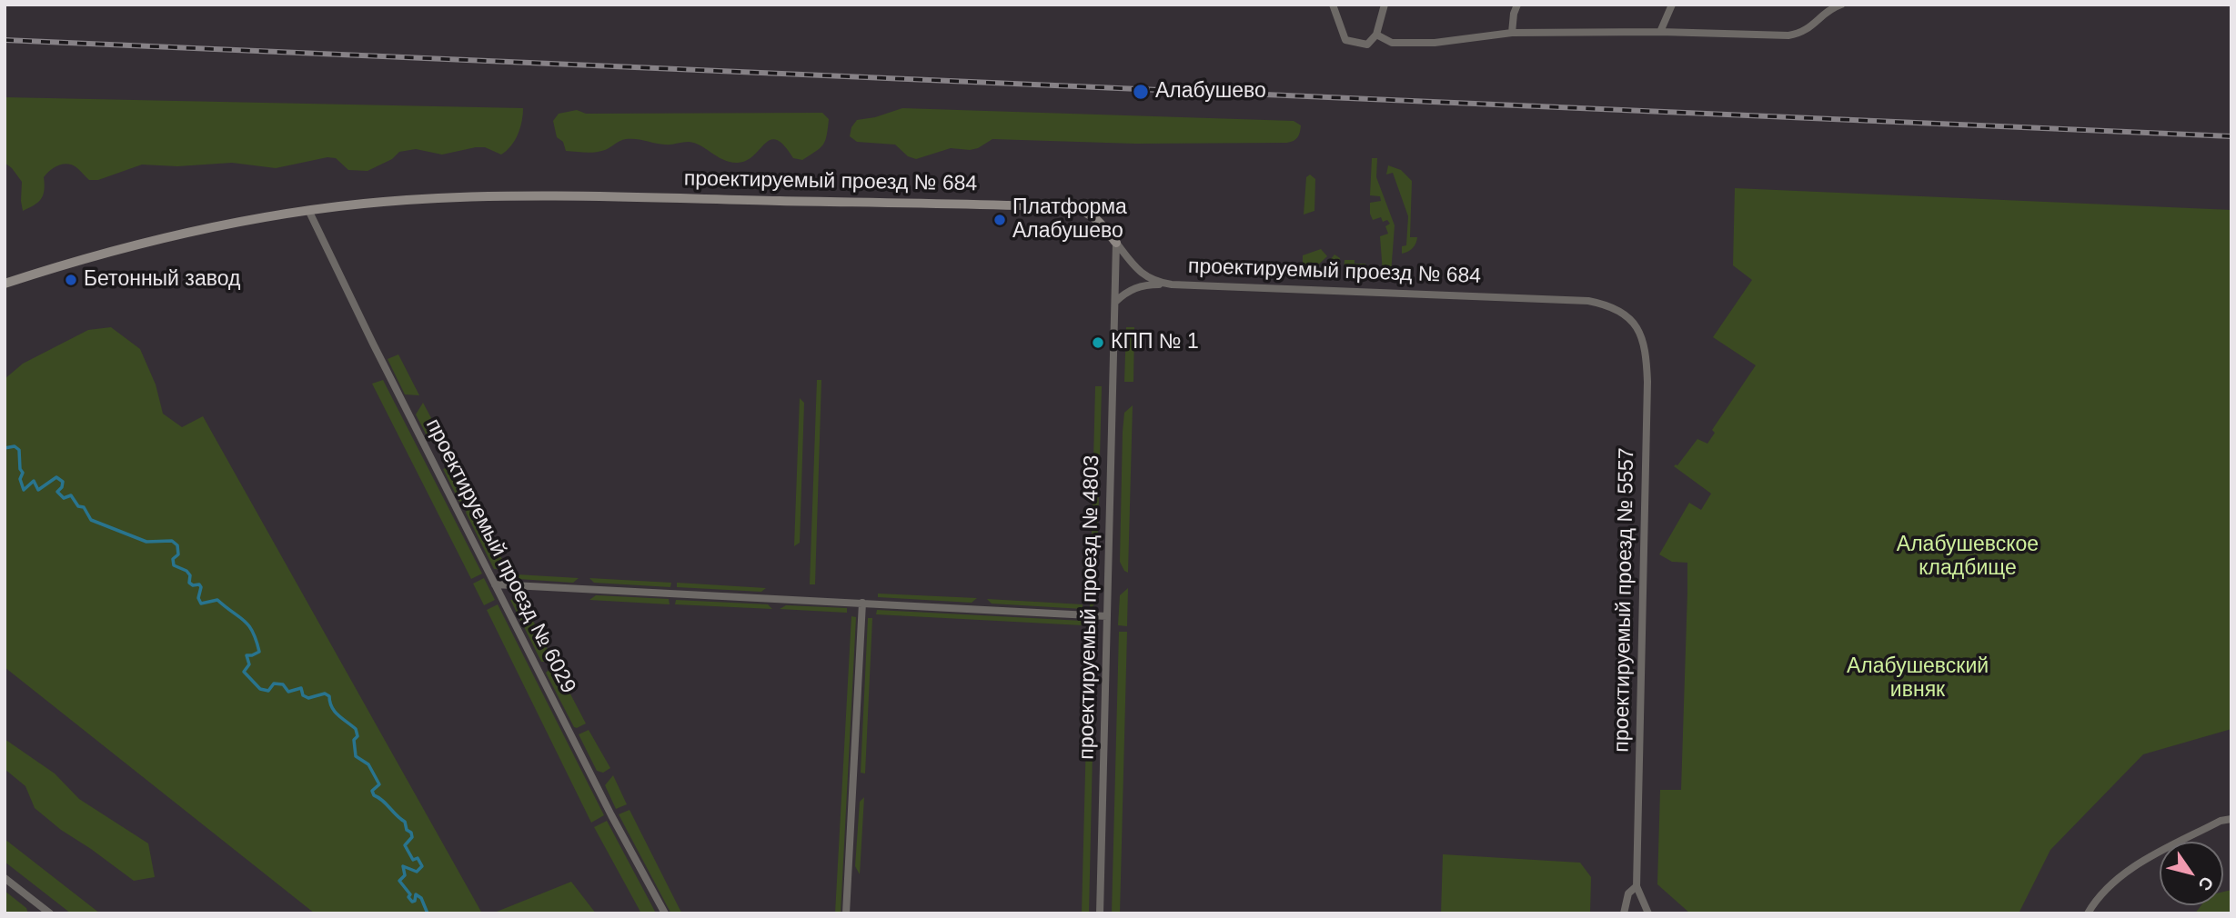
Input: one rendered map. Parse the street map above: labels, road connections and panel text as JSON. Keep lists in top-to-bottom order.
{
  "streets": {
    "street": [
      "проектируемый проезд № 684",
      "проектируемый проезд № 6029",
      "проектируемый проезд № 5557",
      "проектируемый проезд № 4803"
    ]
  },
  "crossings": [
    ["проектируемый проезд № 684", "проектируемый проезд № 6029"],
    ["проектируемый проезд № 684", "проектируемый проезд № 5557"],
    ["проектируемый проезд № 684", "проектируемый проезд № 4803"]
  ],
  "parks": ["Алабушевское кладбище", "Алабушевский ивняк"],
  "places": [
    "Алабушево",
    "Платформа Алабушево",
    "Бетонный завод",
    "КПП № 1"
  ],
  "north": "bottom right"
}
